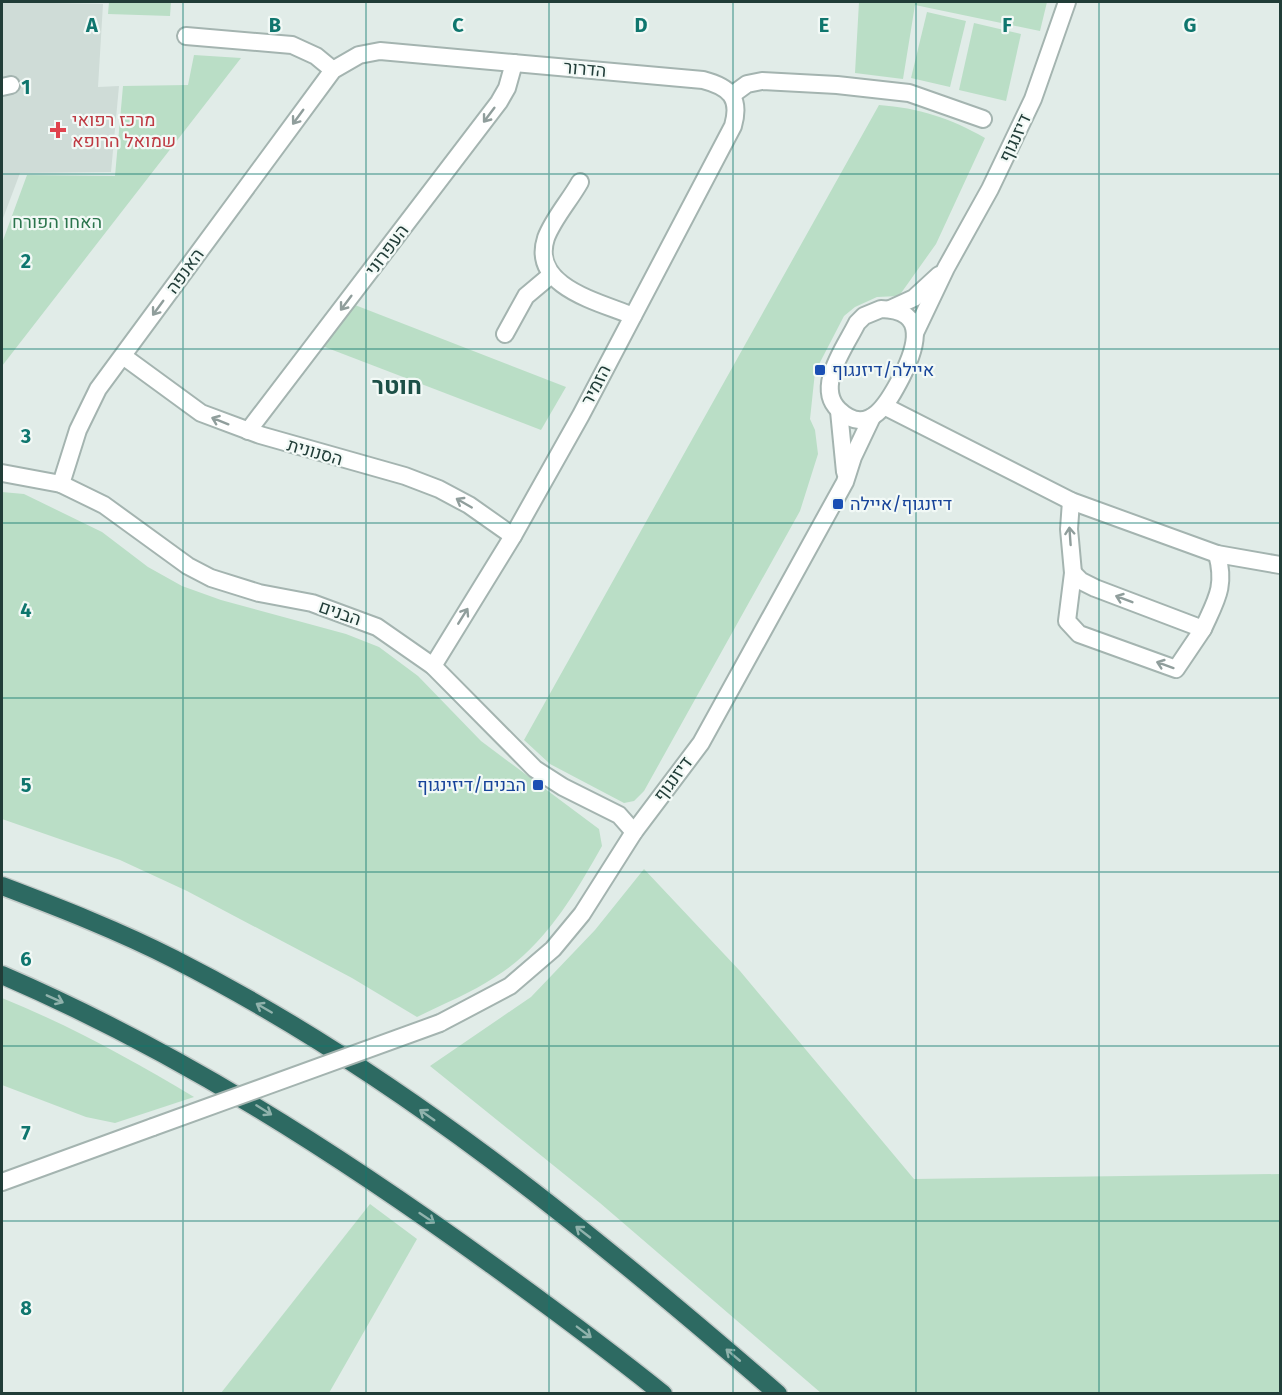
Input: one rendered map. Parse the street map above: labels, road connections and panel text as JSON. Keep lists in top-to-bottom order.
{
  "streets": {
    "street": [
      "הדרור",
      "דיזנגוף",
      "העפרוני",
      "האנפה",
      "הזמיר",
      "הסנונית",
      "הבנים"
    ]
  },
  "crossings": [
    ["הדרור", "העפרוני"],
    ["הדרור", "האנפה"],
    ["הדרור", "הזמיר"],
    ["דיזנגוף", "הבנים"],
    ["העפרוני", "הסנונית"],
    ["האנפה", "הסנונית"],
    ["האנפה", "הבנים"],
    ["הזמיר", "הסנונית"],
    ["הזמיר", "הבנים"]
  ],
  "one_way": ["העפרוני", "האנפה", "הסנונית"],
  "districts": ["חוטר"],
  "parks": ["האחו הפורח"],
  "places": {
    "health": ["מרכז רפואי שמואל הרופא"],
    "transit": ["איילה/דיזנגוף", "דיזנגוף/איילה", "הבנים/דיזינגוף"]
  },
  "grid": {
    "columns": [
      "A",
      "B",
      "C",
      "D",
      "E",
      "F",
      "G"
    ],
    "rows": [
      "1",
      "2",
      "3",
      "4",
      "5",
      "6",
      "7",
      "8"
    ]
  }
}
